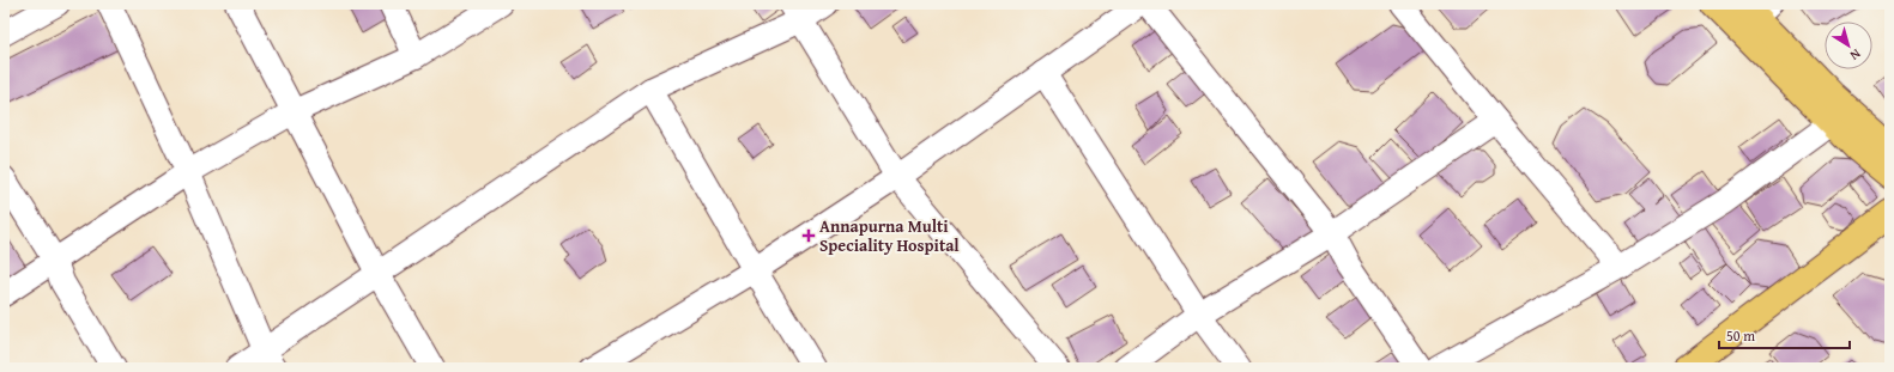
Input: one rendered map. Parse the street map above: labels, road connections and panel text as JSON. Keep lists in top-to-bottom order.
{
  "places": {
    "health": ["Annapurna Multi Speciality Hospital"]
  },
  "scale_bar": "50 m",
  "north": "bottom right"
}
